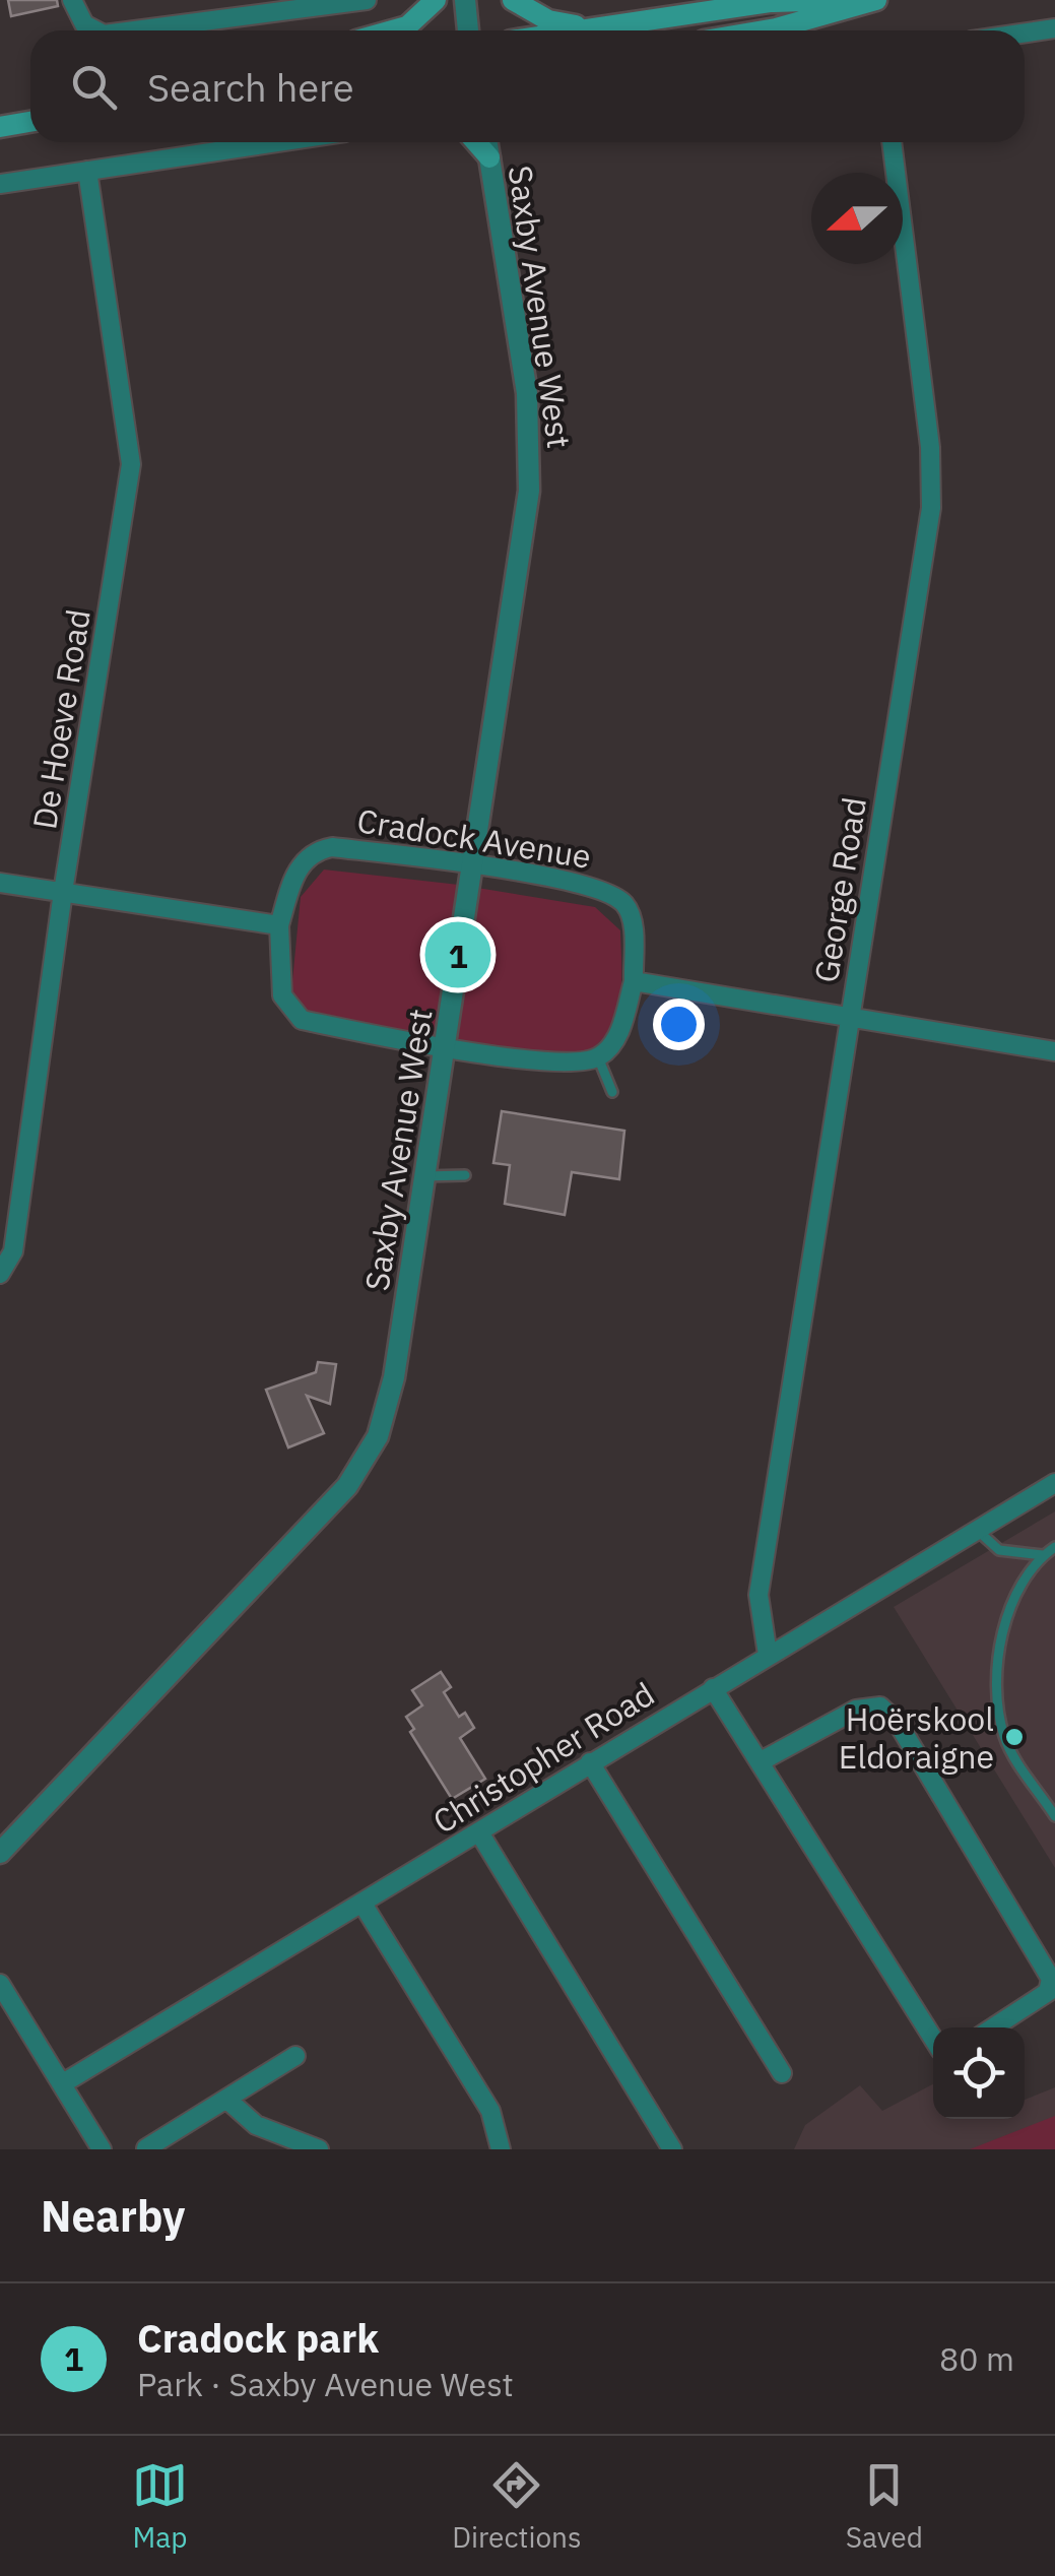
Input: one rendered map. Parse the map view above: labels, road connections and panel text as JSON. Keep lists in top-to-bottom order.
{
  "streets": {
    "street": [
      "Saxby Avenue West",
      "De Hoeve Road",
      "Cradock Avenue",
      "George Road",
      "Christopher Road"
    ]
  },
  "crossings": [
    ["Saxby Avenue West", "Cradock Avenue"],
    ["George Road", "Christopher Road"]
  ],
  "places": ["Hoërskool Eldoraigne"],
  "north": "left",
  "page": {
    "search": "Search here",
    "pins": "1",
    "heading": "Nearby",
    "list": [
      {
        "mark": "1",
        "name": "Cradock park",
        "note": "Park · Saxby Avenue West",
        "value": "80 m"
      }
    ],
    "nav": ["Map", "Directions", "Saved"]
  }
}
